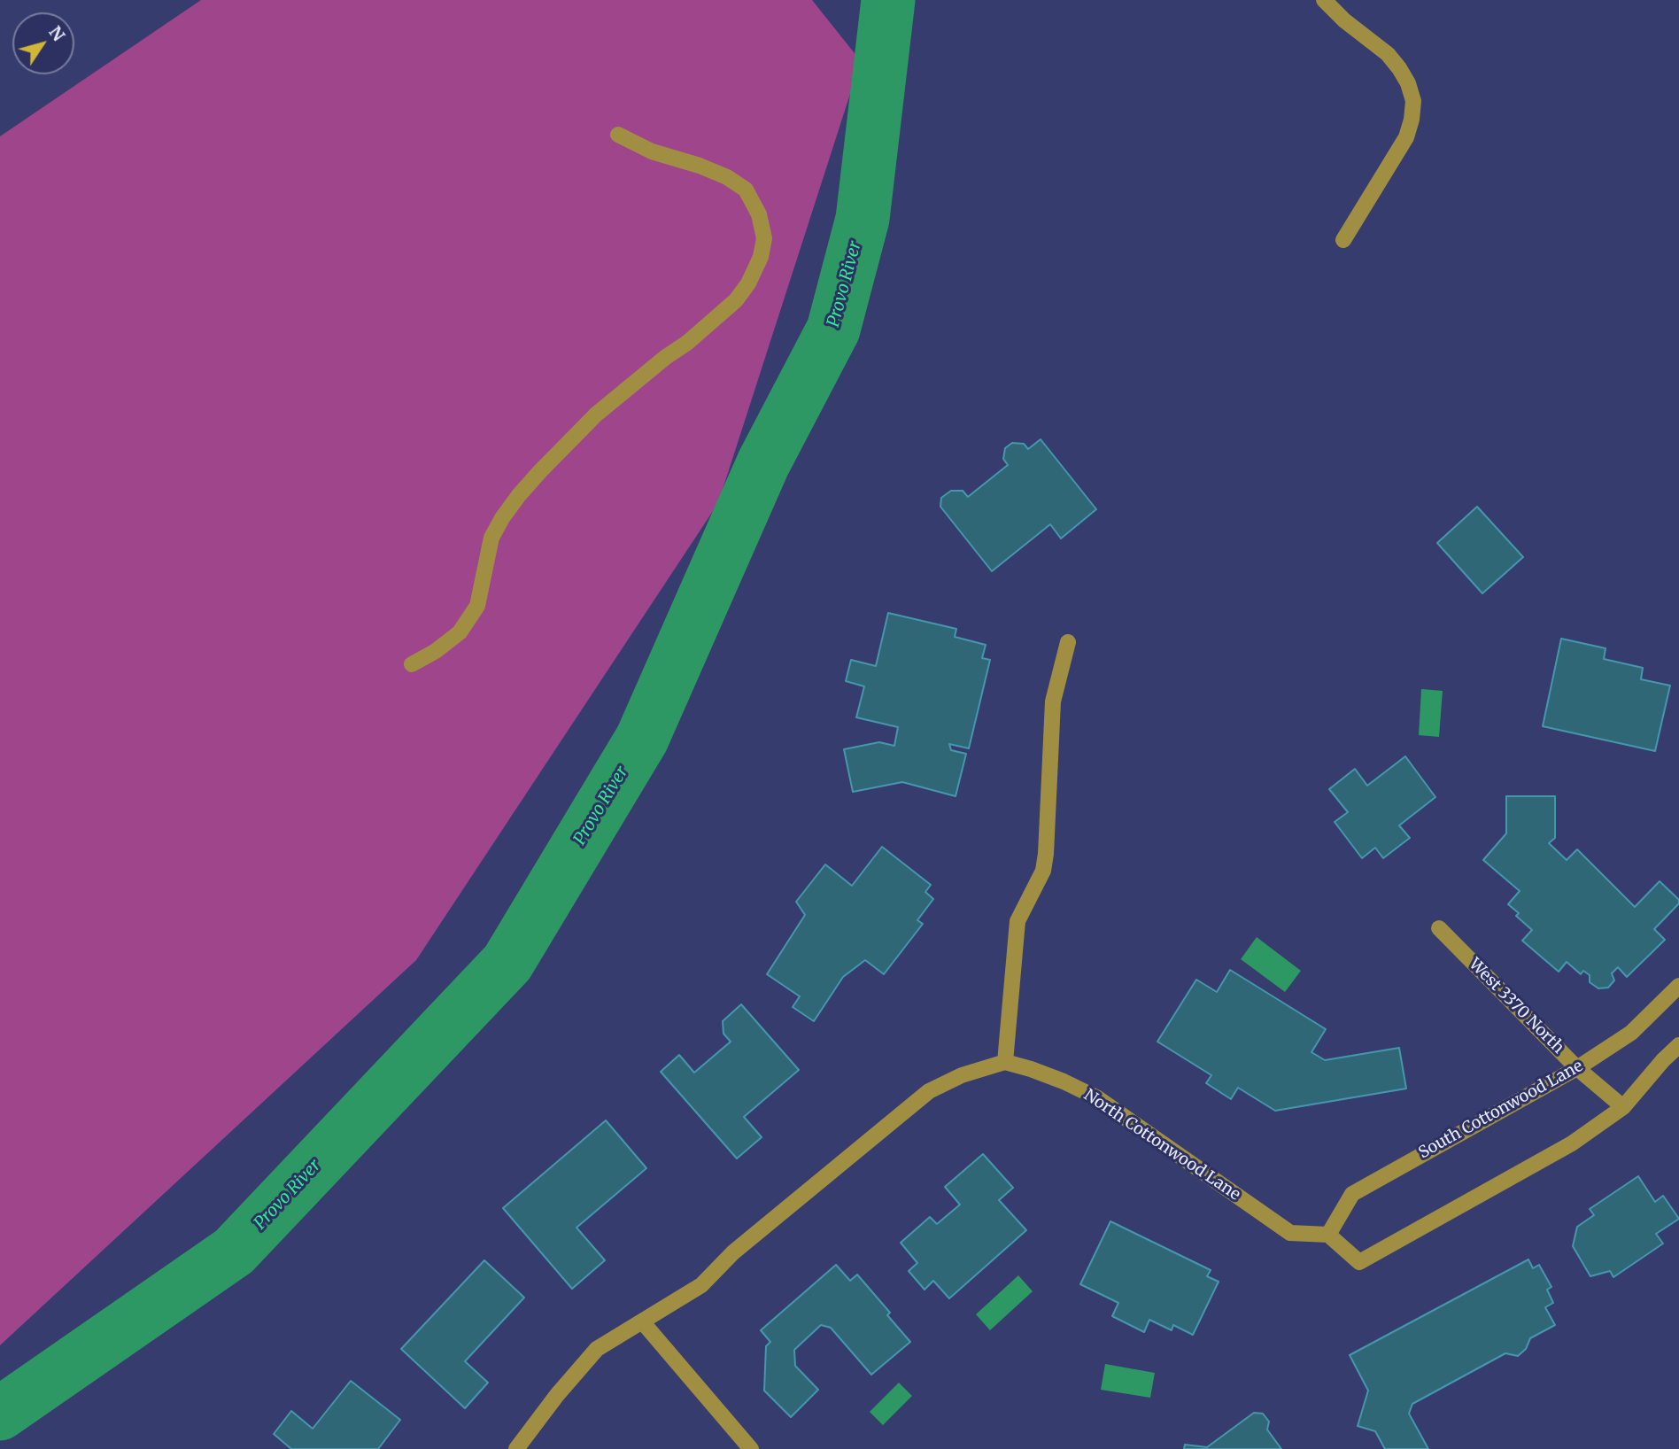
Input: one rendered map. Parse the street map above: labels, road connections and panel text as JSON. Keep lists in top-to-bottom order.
{
  "streets": {
    "street": ["West 3370 North", "South Cottonwood Lane", "North Cottonwood Lane"]
  },
  "crossings": [
    ["West 3370 North", "South Cottonwood Lane"],
    ["South Cottonwood Lane", "North Cottonwood Lane"]
  ],
  "water": ["Provo River"],
  "north": "top right"
}
